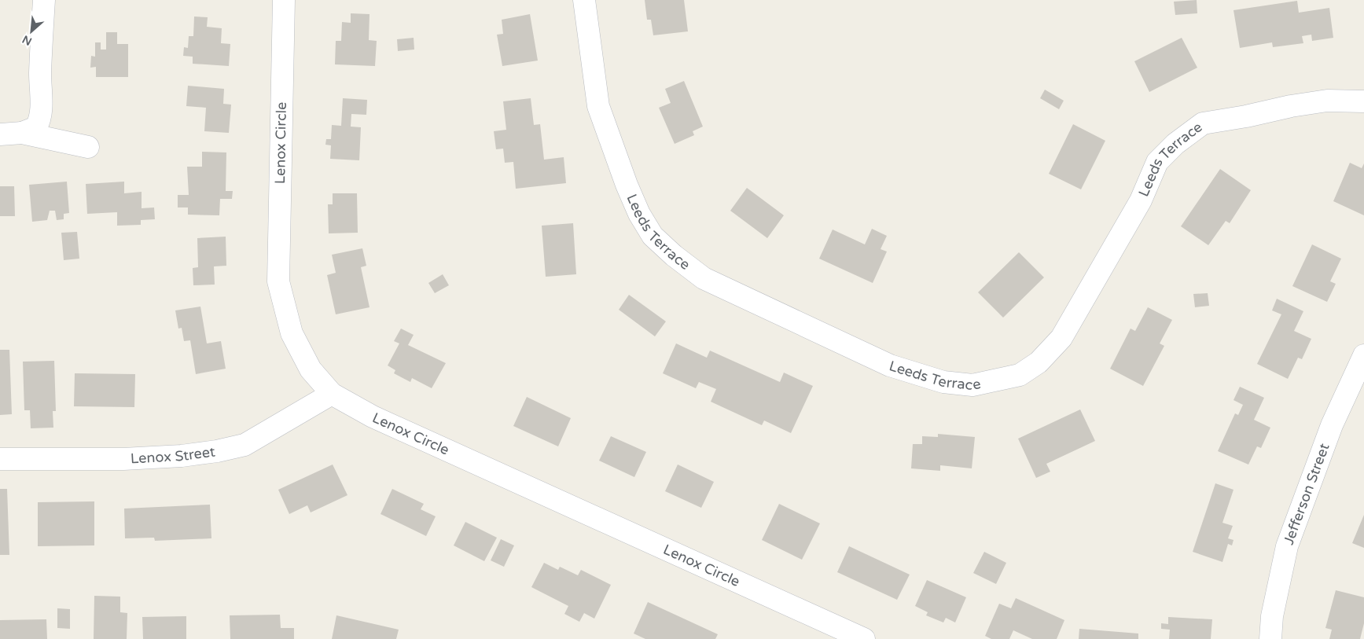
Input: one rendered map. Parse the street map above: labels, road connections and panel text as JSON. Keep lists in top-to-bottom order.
{
  "streets": {
    "street": [
      "Lenox Circle",
      "Leeds Terrace",
      "Lenox Street",
      "Jefferson Street"
    ]
  },
  "crossings": [
    ["Lenox Circle", "Lenox Street"]
  ],
  "north": "bottom left"
}
